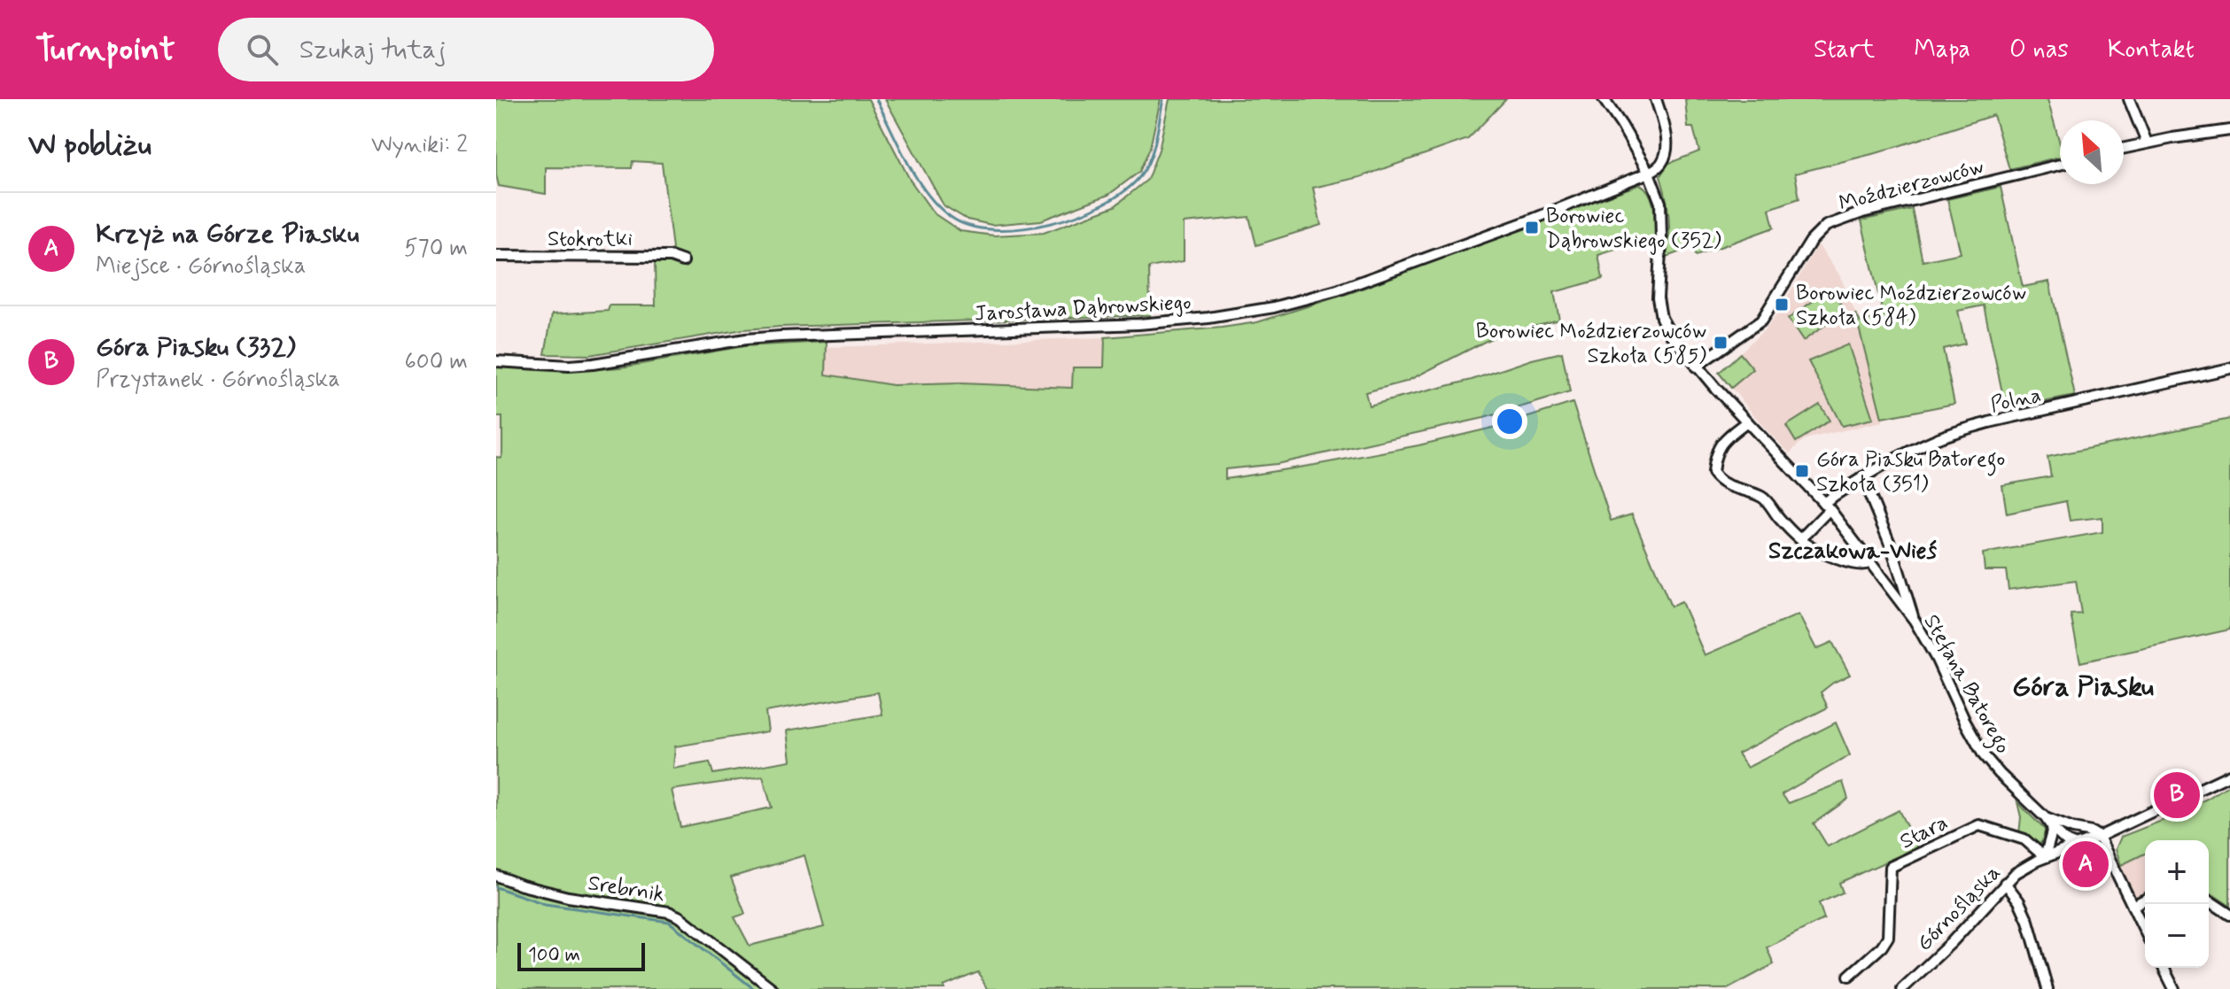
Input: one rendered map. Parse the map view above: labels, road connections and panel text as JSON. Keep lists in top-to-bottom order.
{
  "streets": {
    "street": [
      "Moździerzowców",
      "Stokrotki",
      "Jarosława Dąbrowskiego",
      "Polna",
      "Stefana Batorego",
      "Stara",
      "Srebrnik",
      "Górnośląska"
    ]
  },
  "crossings": [
    ["Moździerzowców", "Stefana Batorego"],
    ["Jarosława Dąbrowskiego", "Stefana Batorego"],
    ["Polna", "Stefana Batorego"],
    ["Stefana Batorego", "Górnośląska"],
    ["Stara", "Górnośląska"]
  ],
  "districts": ["Szczakowa-Wieś", "Góra Piasku"],
  "places": {
    "transit": [
      "Borowiec Dąbrowskiego (352)",
      "Borowiec Moździerzowców Szkoła (584)",
      "Borowiec Moździerzowców Szkoła (585)",
      "Góra Piasku Batorego Szkoła (351)"
    ]
  },
  "scale_bar": "100 m",
  "north": "top left",
  "page": {
    "header": "Turnpoint",
    "search": "Szukaj tutaj",
    "nav": [
      "Start",
      "Mapa",
      "O nas",
      "Kontakt"
    ],
    "heading": ["W pobliżu", "Wyniki: 2"],
    "list": [
      {
        "mark": "A",
        "name": "Krzyż na Górze Piasku",
        "note": "Miejsce · Górnośląska",
        "value": "570 m"
      },
      {
        "mark": "B",
        "name": "Góra Piasku (332)",
        "note": "Przystanek · Górnośląska",
        "value": "600 m"
      }
    ],
    "pins": ["B", "A"],
    "map_buttons": ["+", "−"],
    "scale": "100 m"
  }
}
